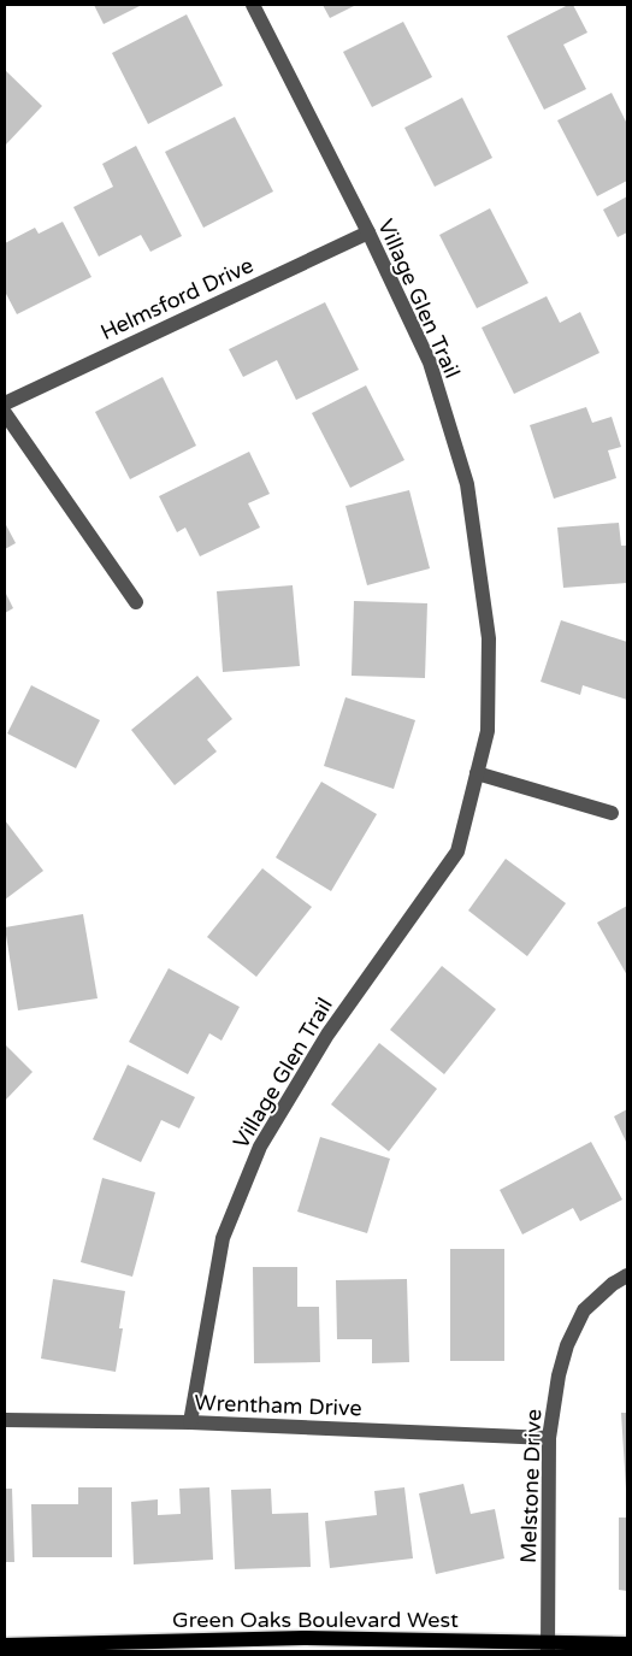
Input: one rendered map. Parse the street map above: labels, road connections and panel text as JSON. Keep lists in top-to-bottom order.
{
  "streets": {
    "main road": ["Green Oaks Boulevard West"],
    "street": [
      "Helmsford Drive",
      "Village Glen Trail",
      "Wrentham Drive",
      "Melstone Drive"
    ]
  },
  "crossings": [
    ["Helmsford Drive", "Village Glen Trail"],
    ["Village Glen Trail", "Wrentham Drive"],
    ["Wrentham Drive", "Melstone Drive"],
    ["Melstone Drive", "Green Oaks Boulevard West"]
  ]
}
